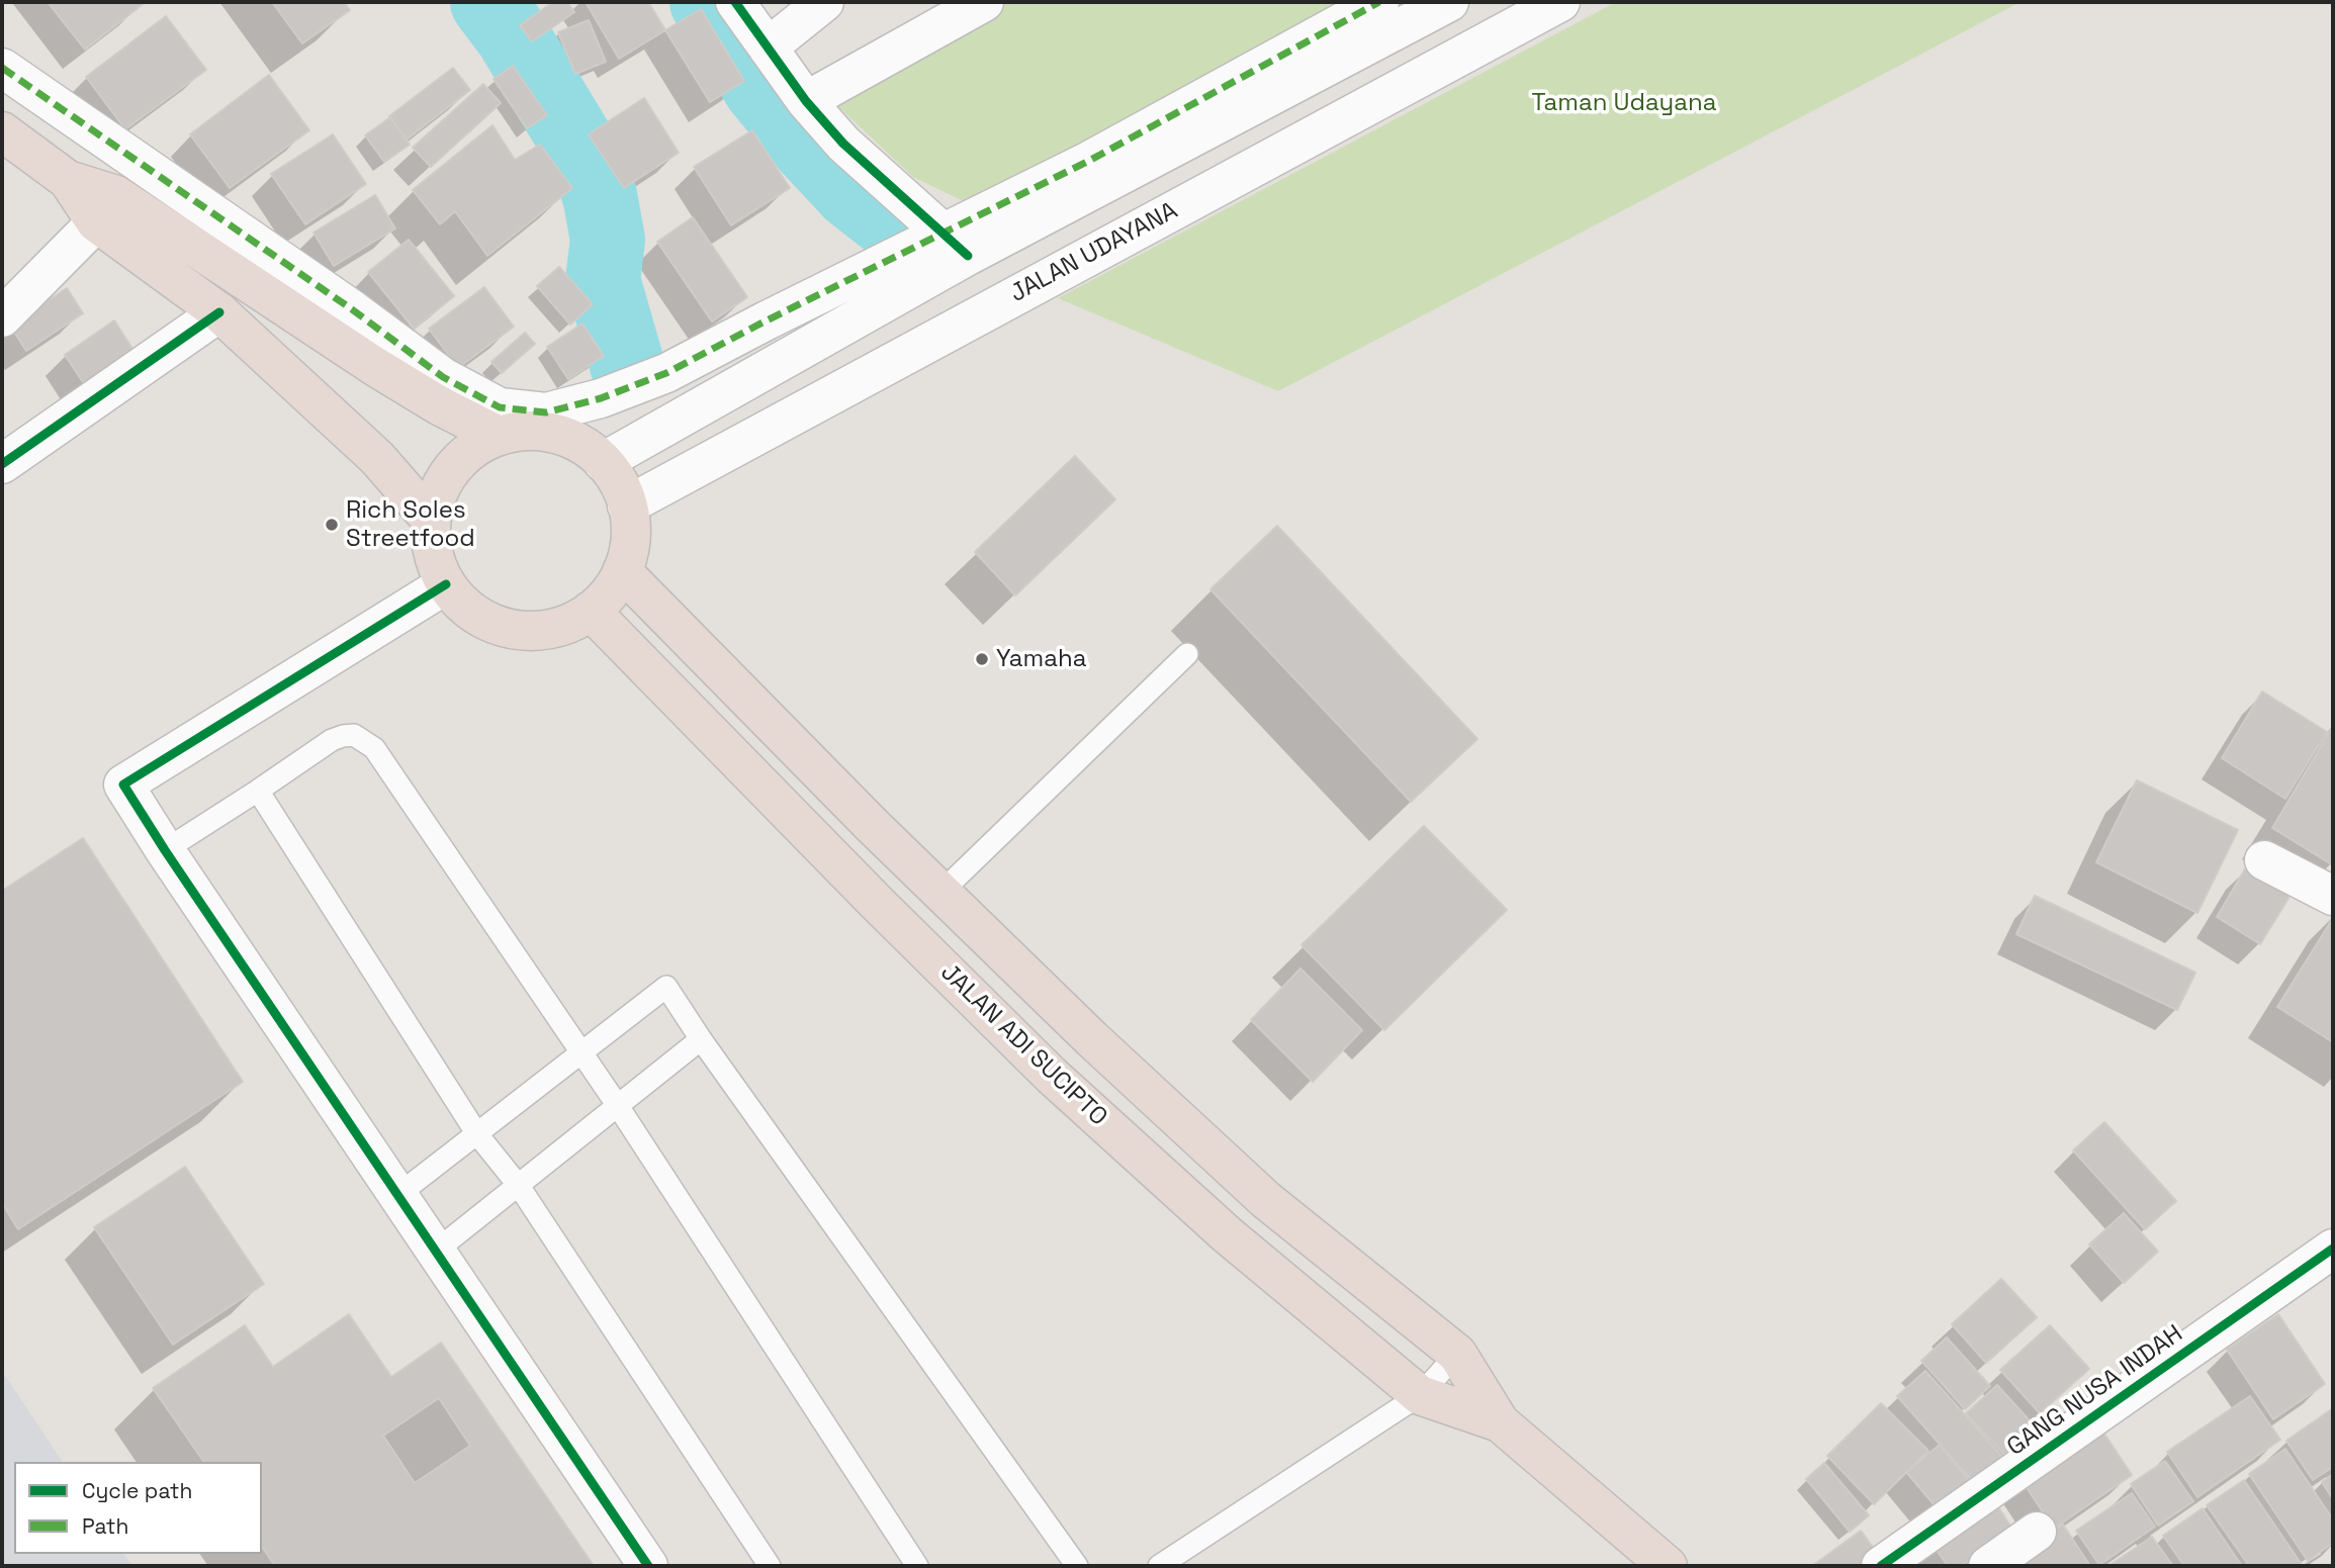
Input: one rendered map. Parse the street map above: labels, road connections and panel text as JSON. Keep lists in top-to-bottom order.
{
  "streets": {
    "highway": ["JALAN ADI SUCIPTO"],
    "street": ["JALAN UDAYANA", "GANG NUSA INDAH"]
  },
  "crossings": [
    ["JALAN UDAYANA", "JALAN ADI SUCIPTO"]
  ],
  "parks": ["Taman Udayana"],
  "places": ["Rich Soles Streetfood", "Yamaha"],
  "legend": ["Cycle path", "Path"]
}
